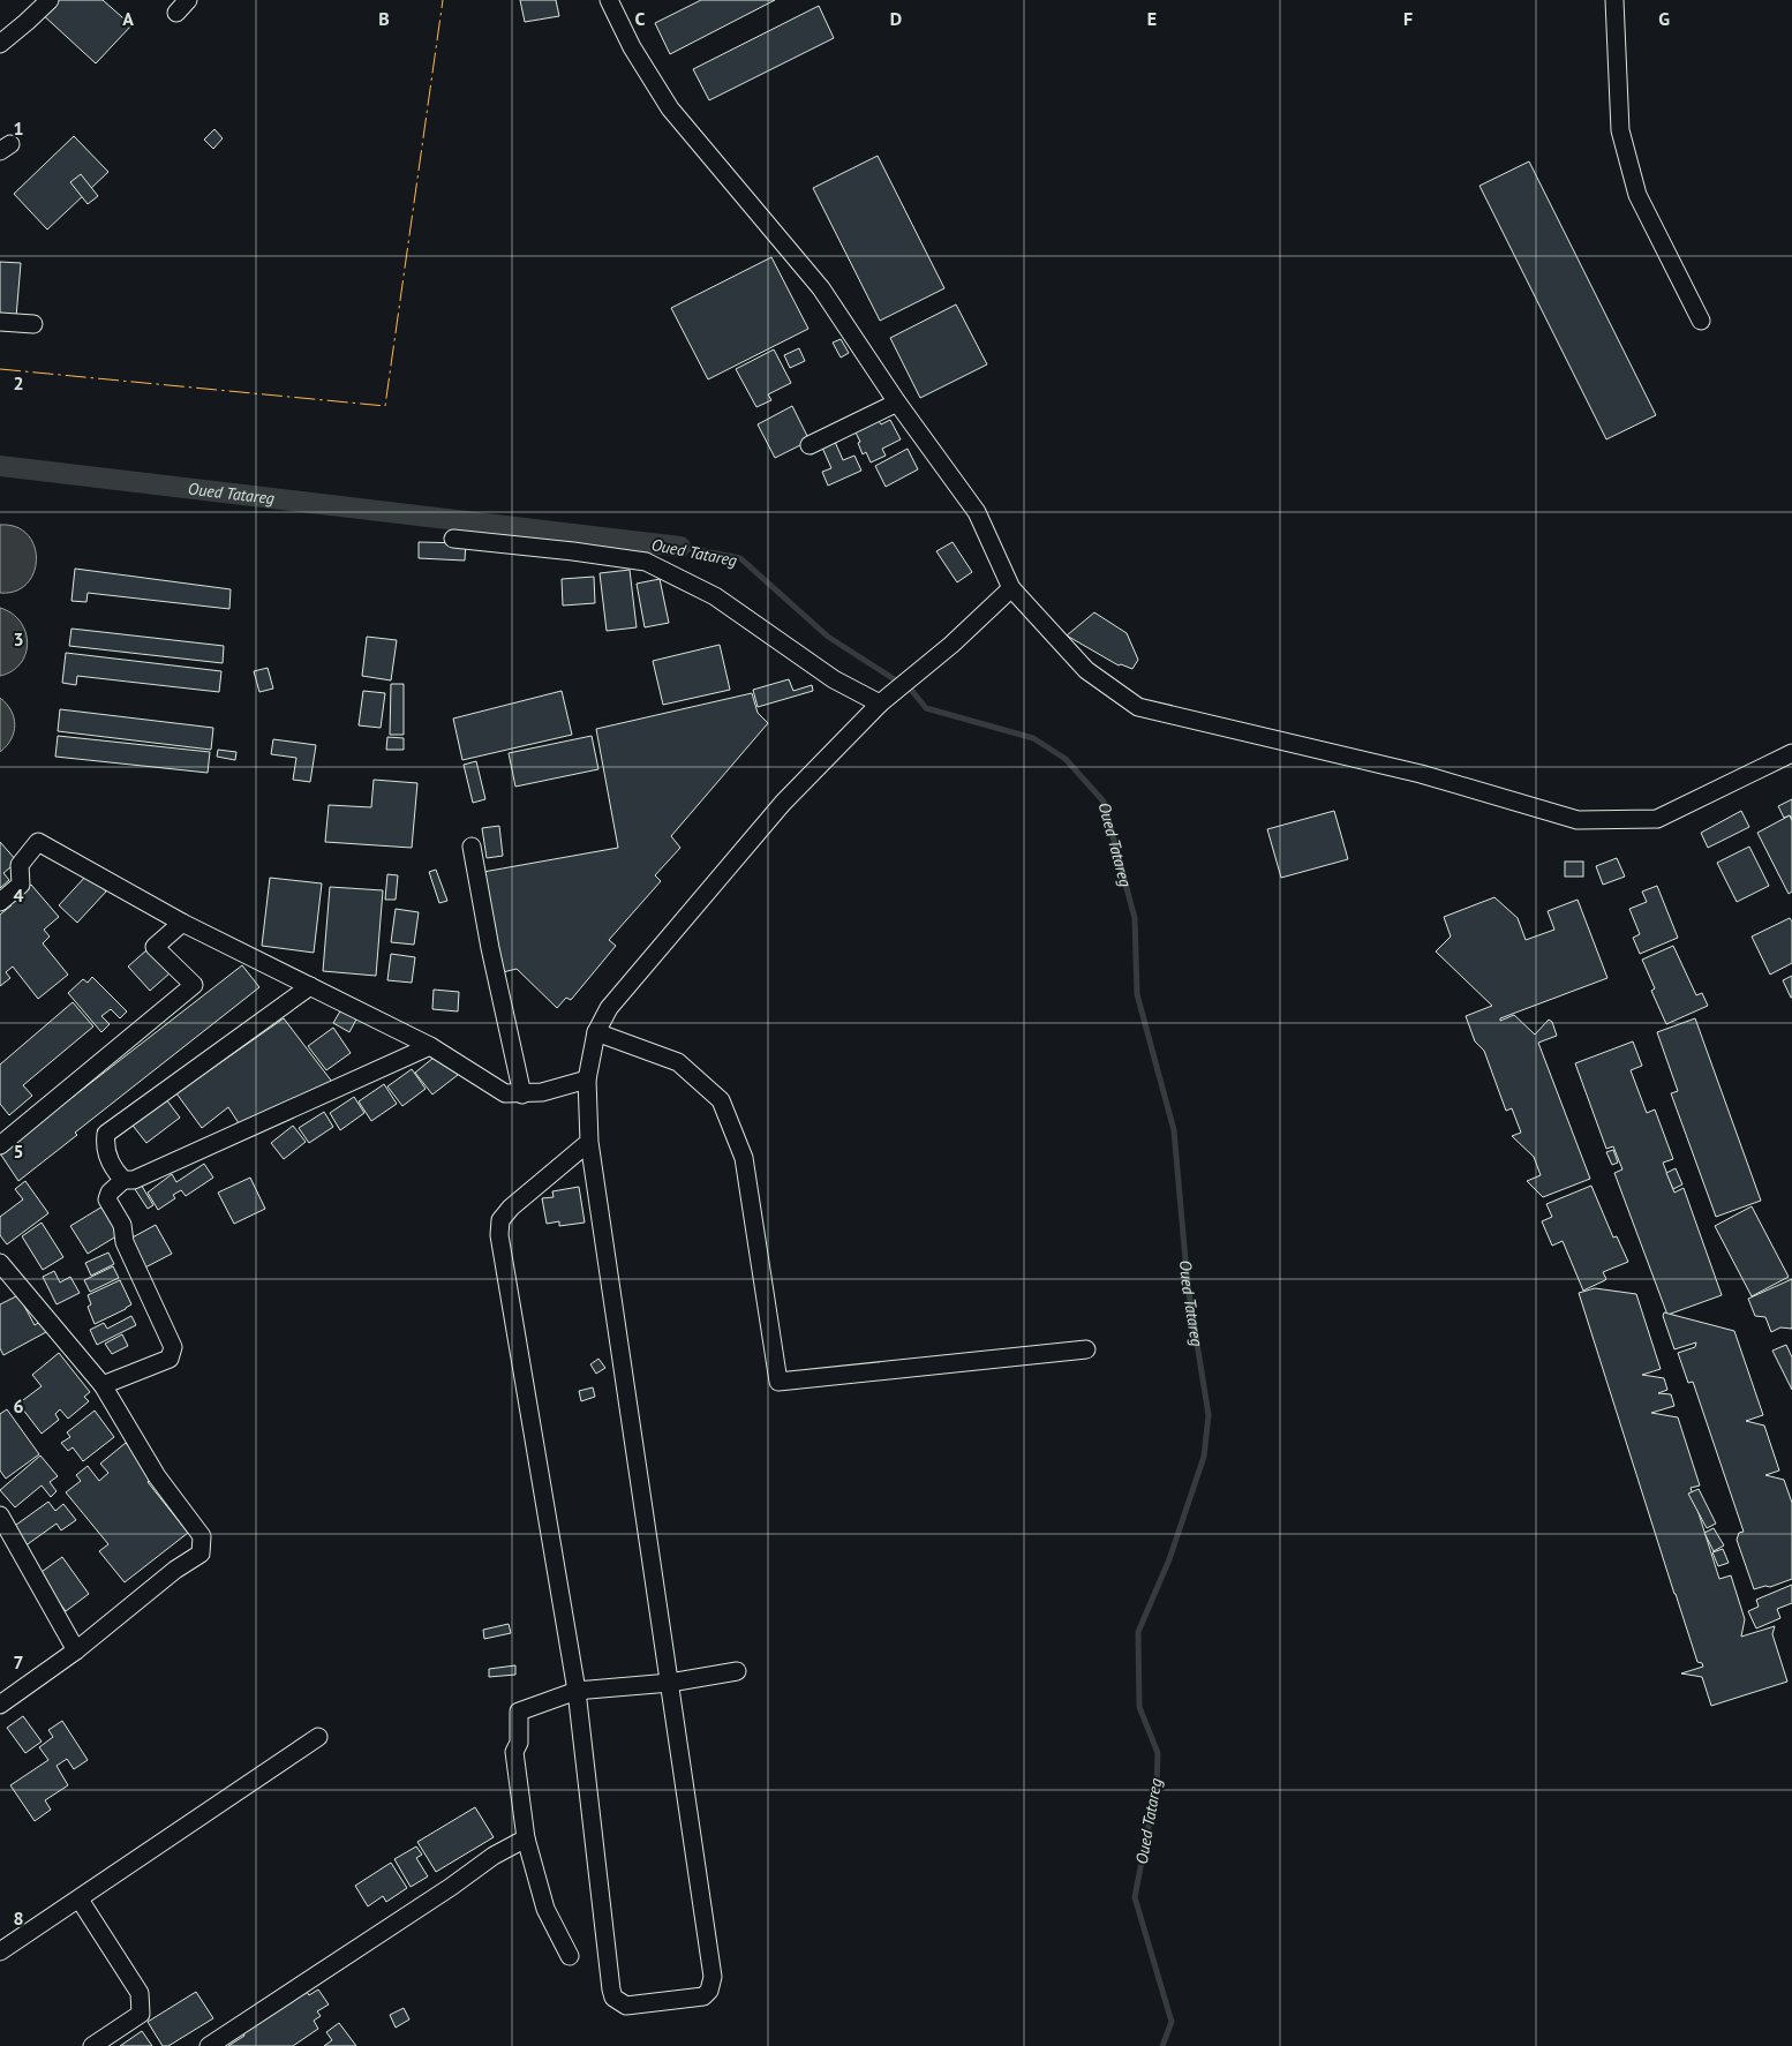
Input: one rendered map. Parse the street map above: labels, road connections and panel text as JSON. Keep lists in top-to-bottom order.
{
  "water": ["Oued Tatareg"],
  "grid": {
    "columns": [
      "A",
      "B",
      "C",
      "D",
      "E",
      "F",
      "G"
    ],
    "rows": [
      "1",
      "2",
      "3",
      "4",
      "5",
      "6",
      "7",
      "8"
    ]
  }
}
